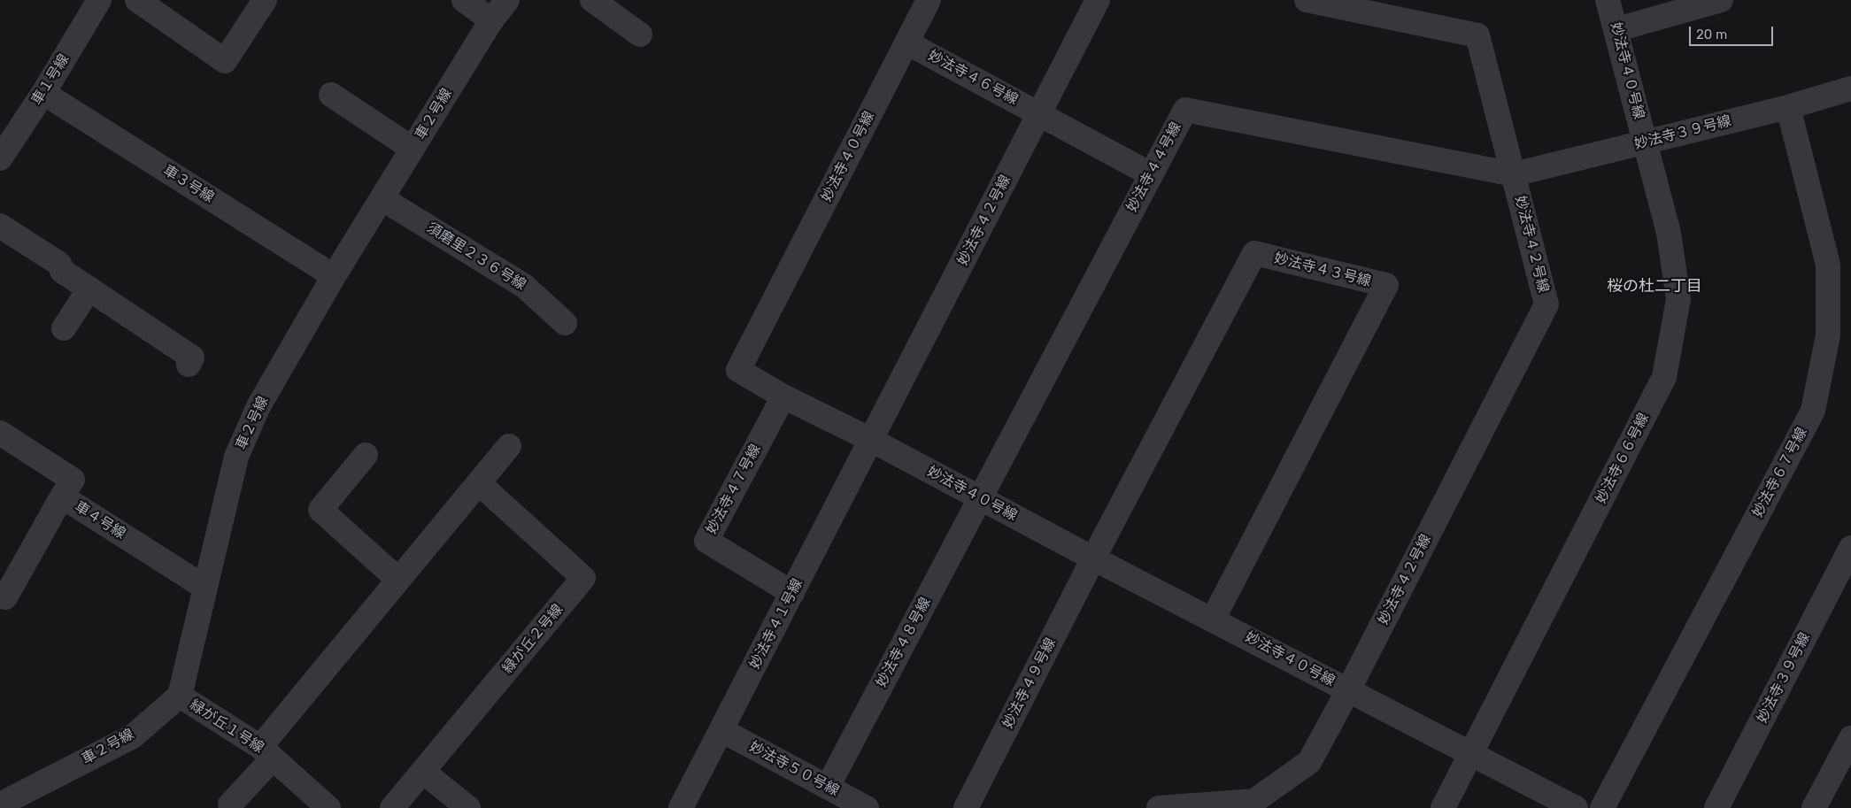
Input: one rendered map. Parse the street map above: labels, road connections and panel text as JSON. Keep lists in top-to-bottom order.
{
  "streets": {
    "street": [
      "妙法寺４０号線",
      "妙法寺４６号線",
      "車１号線",
      "車２号線",
      "妙法寺３９号線",
      "妙法寺４４号線",
      "車３号線",
      "妙法寺４２号線",
      "須磨里２３６号線",
      "妙法寺４３号線",
      "妙法寺６６号線",
      "妙法寺６７号線",
      "妙法寺４７号線",
      "車４号線",
      "妙法寺４１号線",
      "緑が丘２号線",
      "妙法寺４８号線",
      "妙法寺４９号線",
      "緑が丘１号線",
      "妙法寺５０号線"
    ]
  },
  "crossings": [
    ["妙法寺４０号線", "妙法寺４６号線"],
    ["妙法寺４０号線", "妙法寺３９号線"],
    ["妙法寺４０号線", "妙法寺４４号線"],
    ["妙法寺４０号線", "妙法寺４２号線"],
    ["妙法寺４０号線", "妙法寺４３号線"],
    ["妙法寺４０号線", "妙法寺６６号線"],
    ["妙法寺４０号線", "妙法寺４７号線"],
    ["妙法寺４０号線", "妙法寺４１号線"],
    ["妙法寺４０号線", "妙法寺４８号線"],
    ["妙法寺４０号線", "妙法寺４９号線"],
    ["妙法寺４６号線", "妙法寺４４号線"],
    ["妙法寺４６号線", "妙法寺４２号線"],
    ["車１号線", "車３号線"],
    ["車２号線", "車３号線"],
    ["車２号線", "須磨里２３６号線"],
    ["車２号線", "車４号線"],
    ["車２号線", "緑が丘１号線"],
    ["妙法寺３９号線", "妙法寺４４号線"],
    ["妙法寺３９号線", "妙法寺４２号線"],
    ["妙法寺３９号線", "妙法寺６６号線"],
    ["妙法寺３９号線", "妙法寺６７号線"],
    ["妙法寺４４号線", "妙法寺４２号線"],
    ["妙法寺４４号線", "妙法寺４８号線"],
    ["妙法寺４２号線", "妙法寺４１号線"],
    ["妙法寺４３号線", "妙法寺４９号線"],
    ["妙法寺４７号線", "妙法寺４１号線"],
    ["妙法寺４１号線", "妙法寺５０号線"],
    ["妙法寺４８号線", "妙法寺５０号線"]
  ],
  "districts": ["桜の杜二丁目"],
  "scale_bar": "20 m"
}
